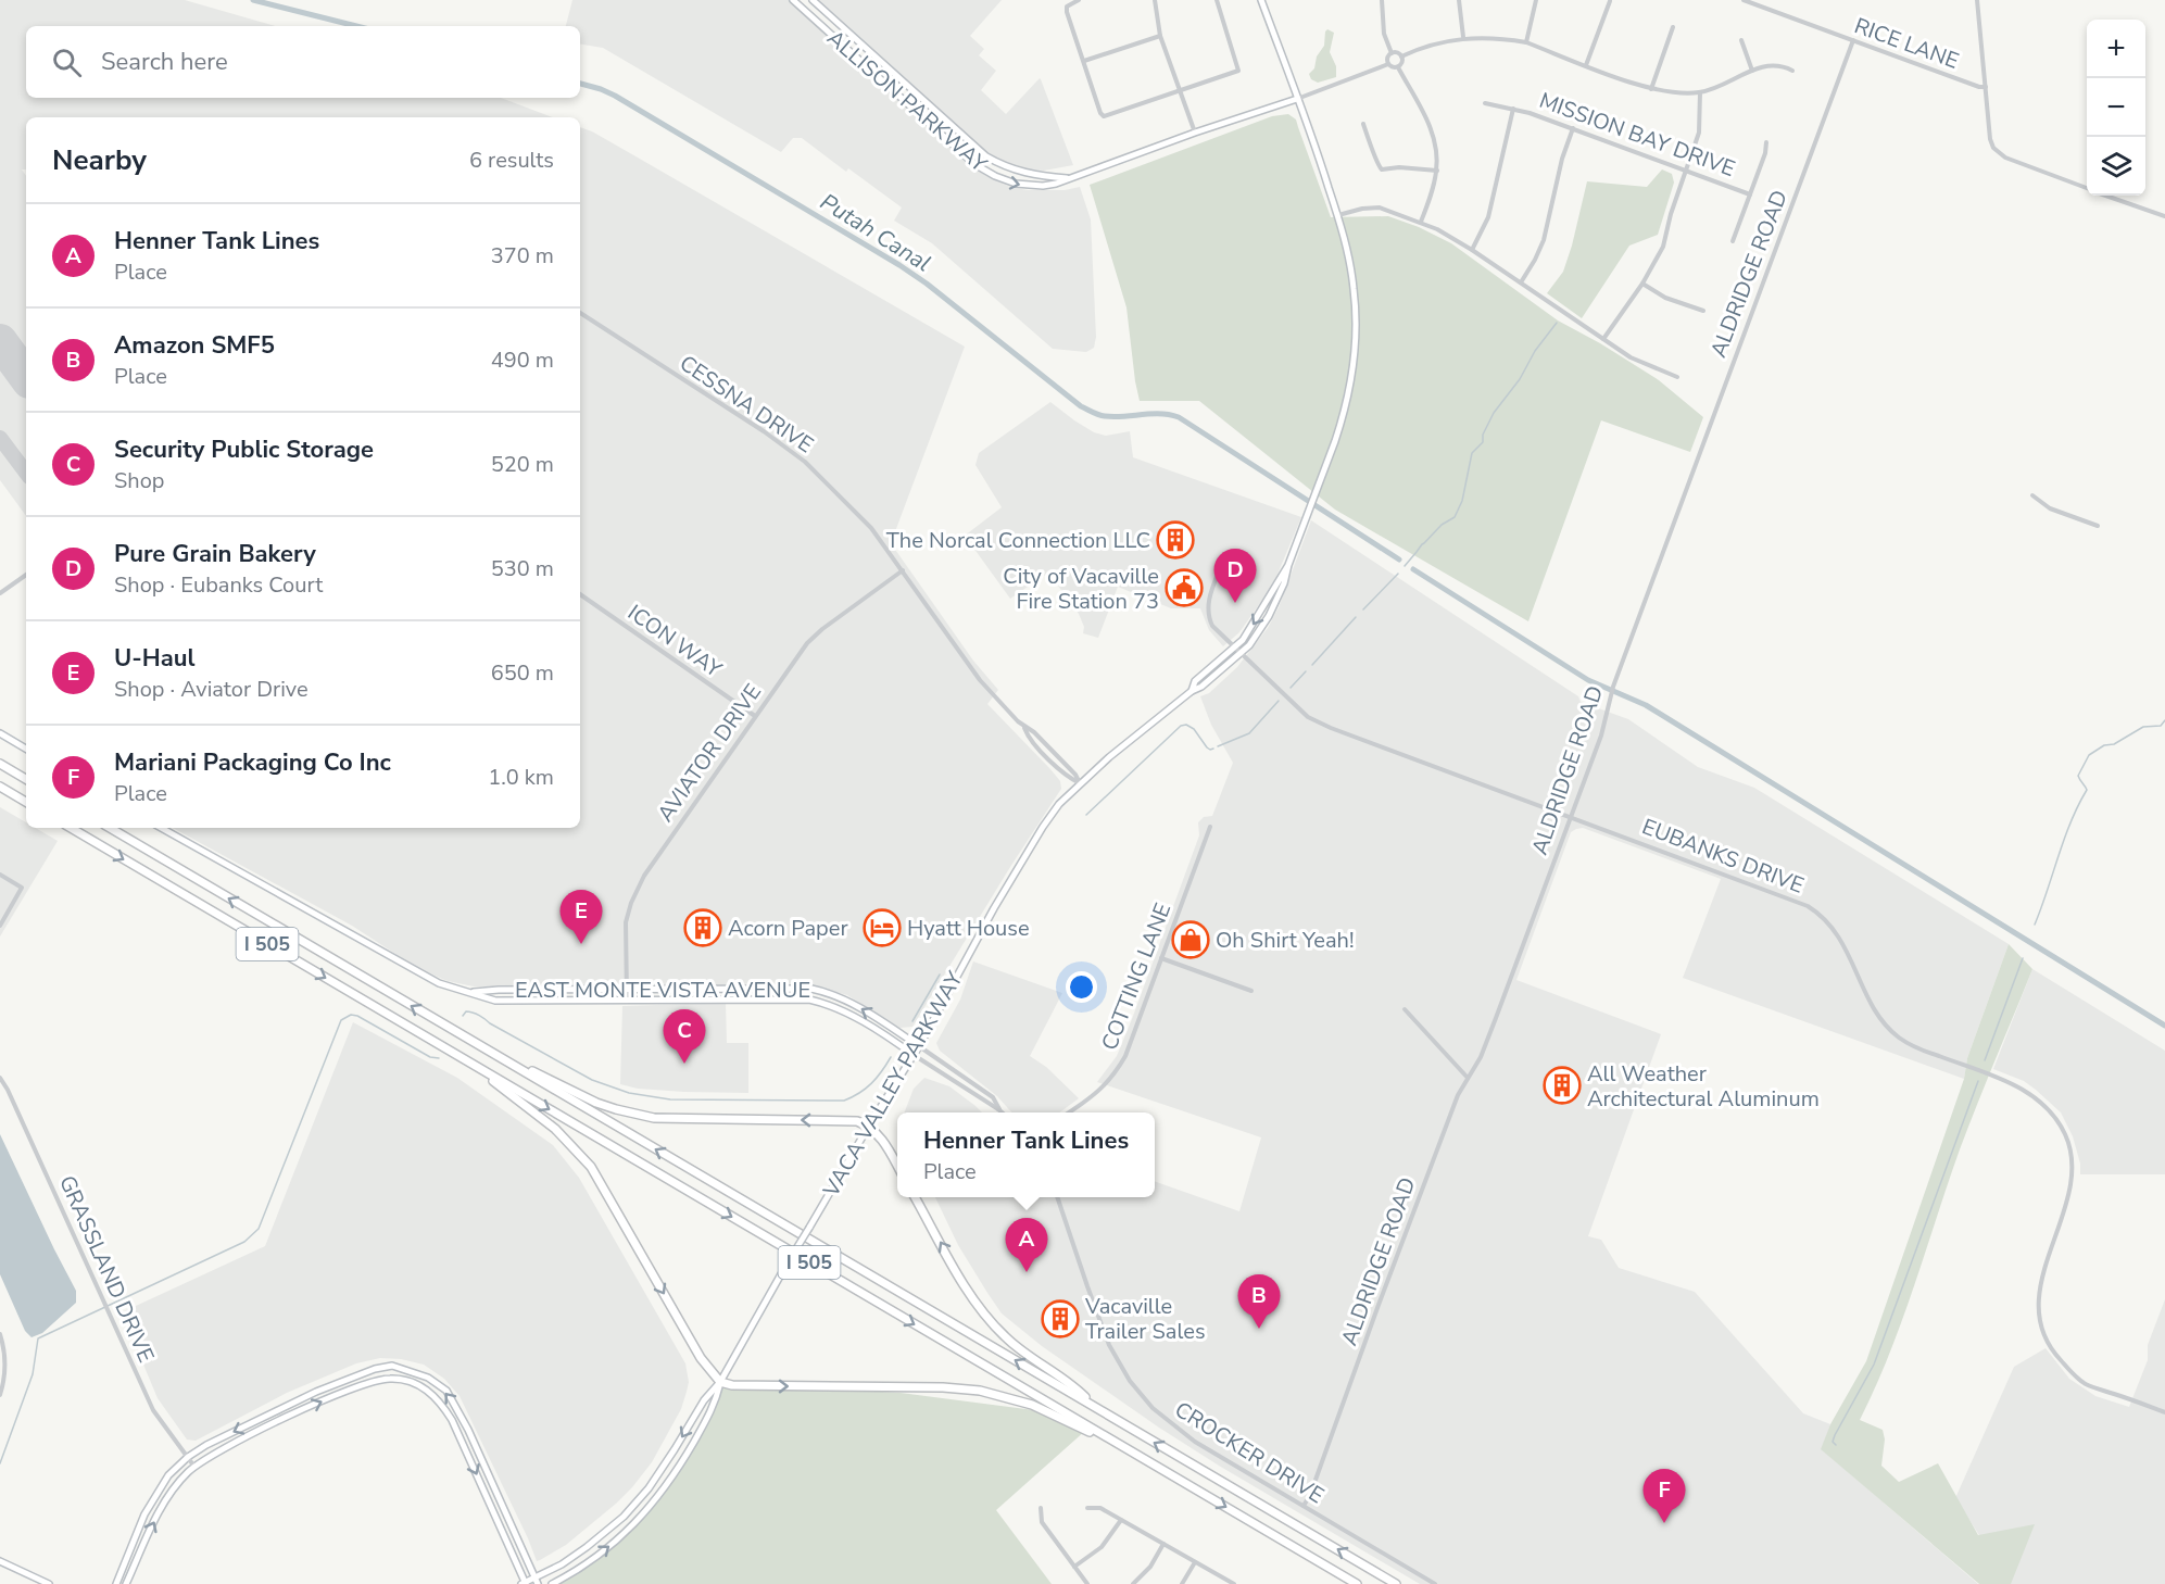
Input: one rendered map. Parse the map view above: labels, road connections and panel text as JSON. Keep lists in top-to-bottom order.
{
  "streets": {
    "highway": ["I 505"],
    "street": [
      "RICE LANE",
      "ALLISON PARKWAY",
      "MISSION BAY DRIVE",
      "ALDRIDGE ROAD",
      "CESSNA DRIVE",
      "ICON WAY",
      "AVIATOR DRIVE",
      "EUBANKS DRIVE",
      "COTTING LANE",
      "EAST MONTE VISTA AVENUE",
      "VACA VALLEY PARKWAY",
      "GRASSLAND DRIVE",
      "CROCKER DRIVE"
    ]
  },
  "crossings": [
    ["RICE LANE", "ALDRIDGE ROAD"],
    ["ALLISON PARKWAY", "VACA VALLEY PARKWAY"],
    ["ALDRIDGE ROAD", "EUBANKS DRIVE"],
    ["ALDRIDGE ROAD", "CROCKER DRIVE"],
    ["CESSNA DRIVE", "AVIATOR DRIVE"],
    ["CESSNA DRIVE", "VACA VALLEY PARKWAY"],
    ["ICON WAY", "AVIATOR DRIVE"],
    ["AVIATOR DRIVE", "EAST MONTE VISTA AVENUE"],
    ["EUBANKS DRIVE", "VACA VALLEY PARKWAY"],
    ["EAST MONTE VISTA AVENUE", "VACA VALLEY PARKWAY"]
  ],
  "water": ["Putah Canal"],
  "places": {
    "building": [
      "The Norcal Connection LLC",
      "Acorn Paper",
      "All Weather Architectural Aluminum",
      "Vacaville Trailer Sales"
    ],
    "public building": ["City of Vacaville Fire Station 73"],
    "hotel": ["Hyatt House"],
    "shop": ["Oh Shirt Yeah!"]
  },
  "page": {
    "map_buttons": ["+", "−"],
    "search": "Search here",
    "heading": ["Nearby", "6 results"],
    "list": [
      {
        "mark": "A",
        "name": "Henner Tank Lines",
        "note": "Place",
        "value": "370 m"
      },
      {
        "mark": "B",
        "name": "Amazon SMF5",
        "note": "Place",
        "value": "490 m"
      },
      {
        "mark": "C",
        "name": "Security Public Storage",
        "note": "Shop",
        "value": "520 m"
      },
      {
        "mark": "D",
        "name": "Pure Grain Bakery",
        "note": "Shop · Eubanks Court",
        "value": "530 m"
      },
      {
        "mark": "E",
        "name": "U-Haul",
        "note": "Shop · Aviator Drive",
        "value": "650 m"
      },
      {
        "mark": "F",
        "name": "Mariani Packaging Co Inc",
        "note": "Place",
        "value": "1.0 km"
      }
    ],
    "pins": [
      "D",
      "E",
      "C",
      "A",
      "B",
      "F"
    ],
    "popup": ["Henner Tank Lines", "Place"]
  }
}
